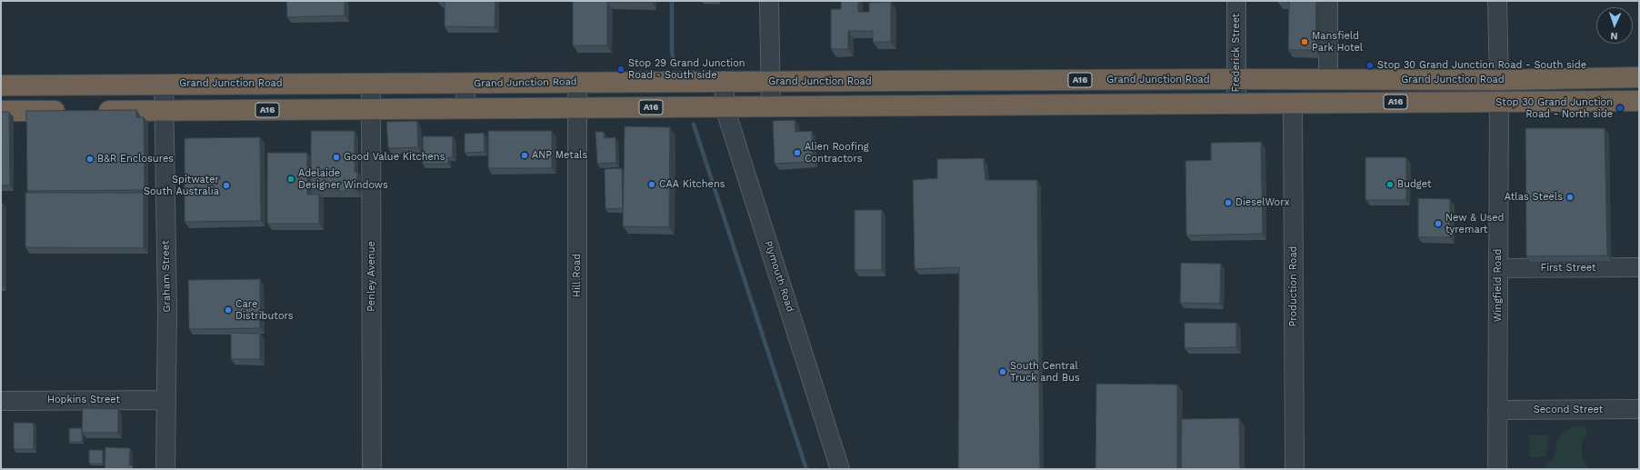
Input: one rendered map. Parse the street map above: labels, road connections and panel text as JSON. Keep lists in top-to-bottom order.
{
  "streets": {
    "highway": ["A16", "Grand Junction Road"],
    "street": [
      "Frederick Street",
      "First Street",
      "Hill Road",
      "Graham Street",
      "Penley Avenue",
      "Plymouth Road",
      "Wingfield Road",
      "Production Road",
      "Hopkins Street",
      "Second Street"
    ]
  },
  "crossings": [
    ["Frederick Street", "A16"],
    ["Frederick Street", "Grand Junction Road"],
    ["A16", "Hill Road"],
    ["A16", "Graham Street"],
    ["A16", "Penley Avenue"],
    ["A16", "Plymouth Road"],
    ["A16", "Wingfield Road"],
    ["A16", "Production Road"],
    ["Grand Junction Road", "Hill Road"],
    ["Grand Junction Road", "Graham Street"],
    ["Grand Junction Road", "Penley Avenue"],
    ["Grand Junction Road", "Plymouth Road"],
    ["First Street", "Wingfield Road"],
    ["Graham Street", "Hopkins Street"],
    ["Wingfield Road", "Second Street"]
  ],
  "places": [
    "Mansfield Park Hotel",
    "Stop 30 Grand Junction Road - South side",
    "Stop 29 Grand Junction Road - South side",
    "Stop 30 Grand Junction Road - North side",
    "Alien Roofing Contractors",
    "ANP Metals",
    "Good Value Kitchens",
    "B&R Enclosures",
    "Adelaide Designer Windows",
    "CAA Kitchens",
    "Budget",
    "Spitwater South Australia",
    "Atlas Steels",
    "DieselWorx",
    "New & Used tyremart",
    "Care Distributors",
    "South Central Truck and Bus"
  ],
  "north": "bottom"
}
